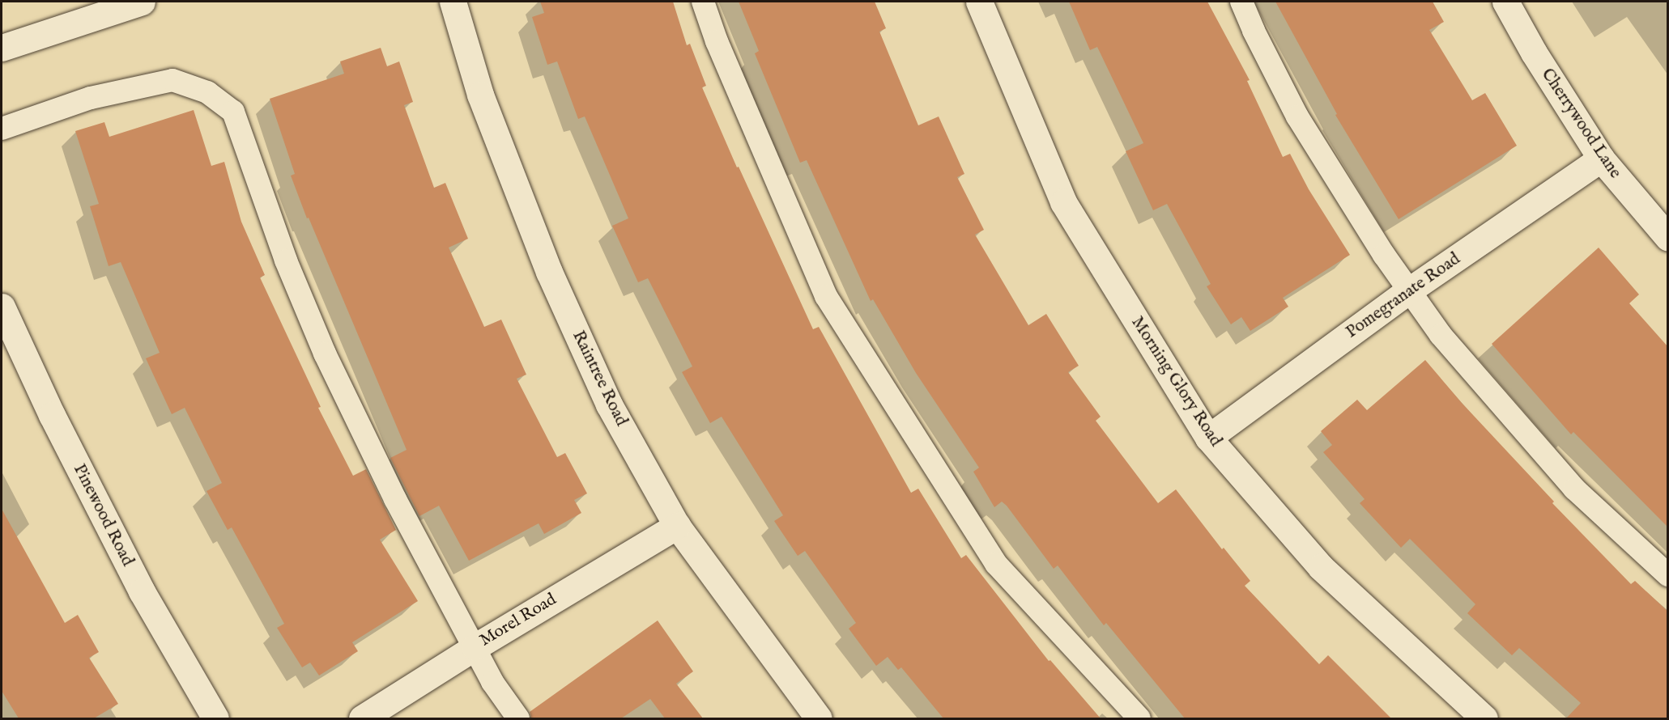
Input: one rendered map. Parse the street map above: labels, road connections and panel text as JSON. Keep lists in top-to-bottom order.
{
  "streets": {
    "street": [
      "Cherrywood Lane",
      "Pomegranate Road",
      "Raintree Road",
      "Morning Glory Road",
      "Pinewood Road",
      "Morel Road"
    ]
  },
  "crossings": [
    ["Cherrywood Lane", "Pomegranate Road"],
    ["Pomegranate Road", "Morning Glory Road"],
    ["Raintree Road", "Morel Road"]
  ]
}
